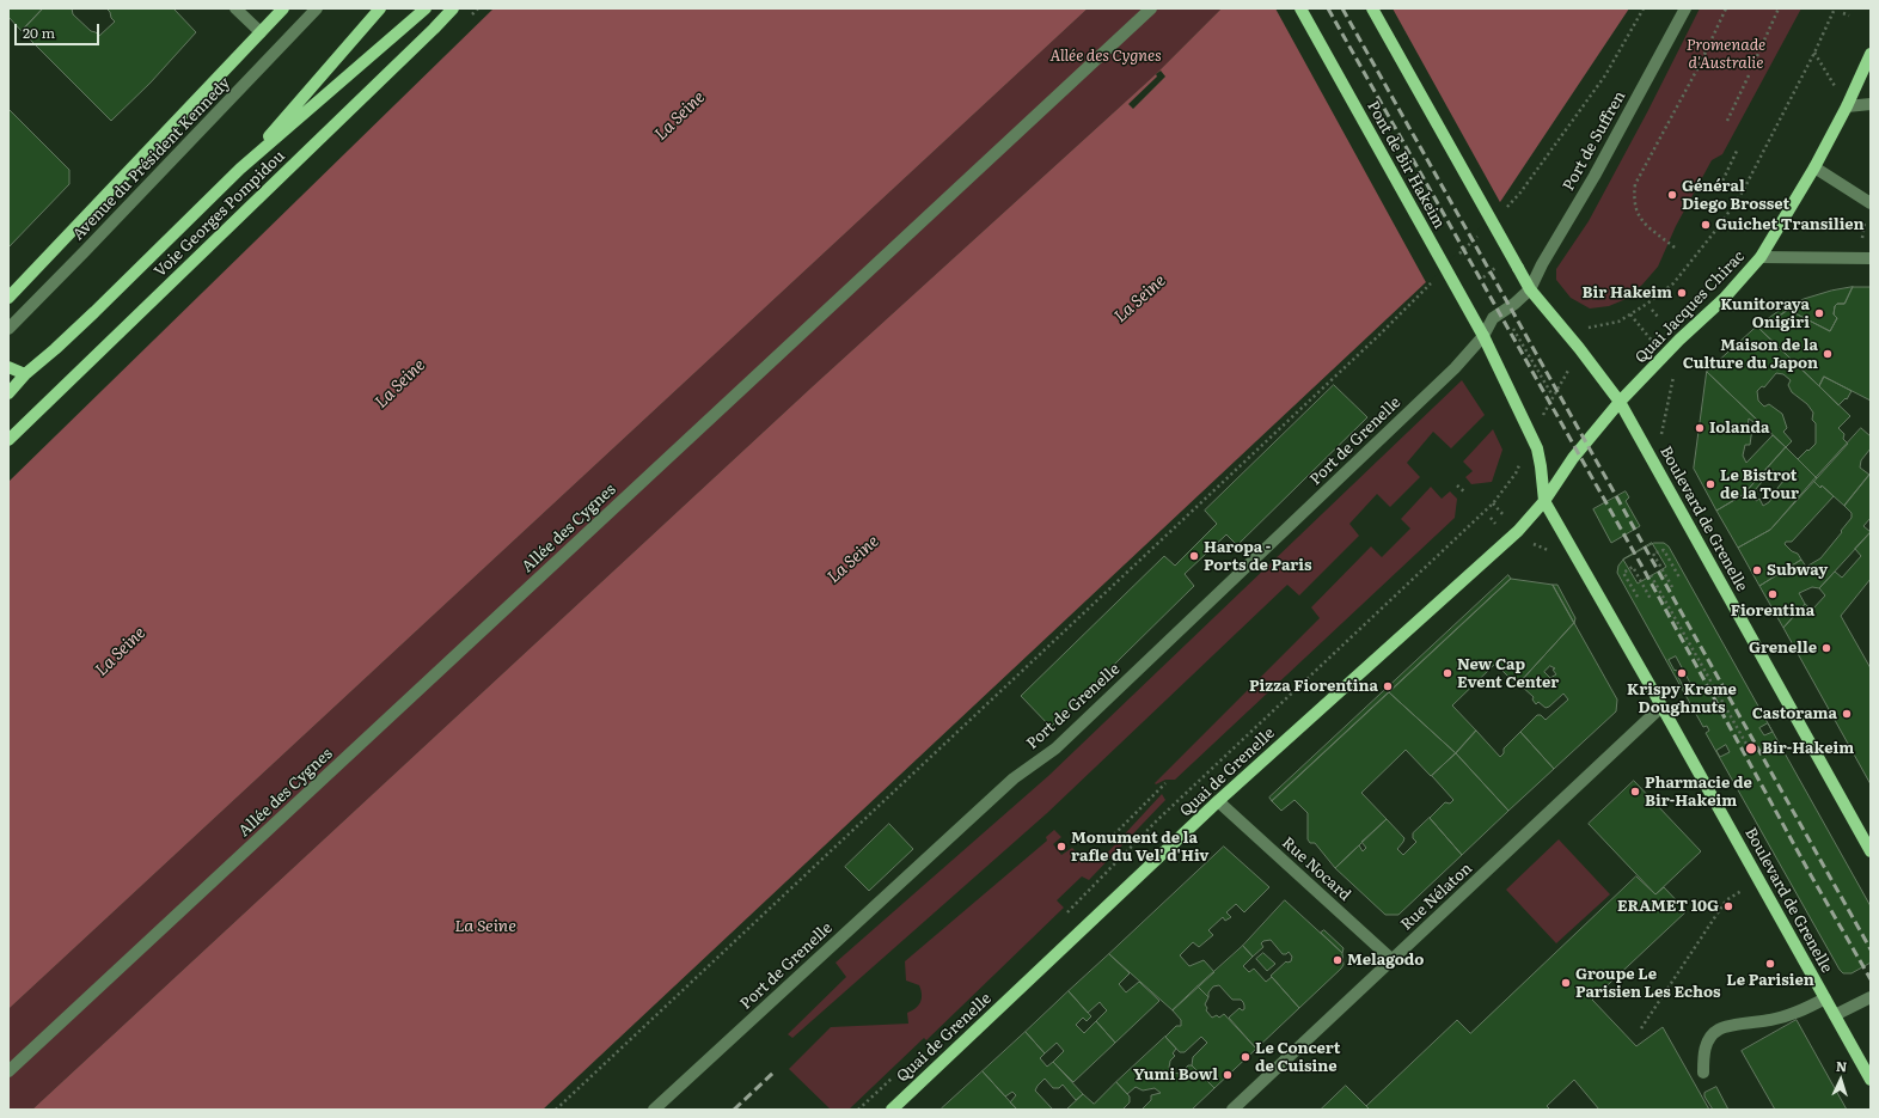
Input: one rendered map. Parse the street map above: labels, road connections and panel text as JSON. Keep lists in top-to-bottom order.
{
  "streets": {
    "main road": [
      "Avenue du Président Kennedy",
      "Pont de Bir Hakeim",
      "Voie Georges Pompidou",
      "Quai Jacques Chirac",
      "Boulevard de Grenelle",
      "Quai de Grenelle"
    ],
    "street": [
      "Port de Suffren",
      "Port de Grenelle",
      "Allée des Cygnes",
      "Rue Nocard",
      "Rue Nélaton"
    ]
  },
  "crossings": [
    ["Port de Suffren", "Port de Grenelle"],
    ["Port de Suffren", "Boulevard de Grenelle"],
    ["Pont de Bir Hakeim", "Quai Jacques Chirac"],
    ["Pont de Bir Hakeim", "Port de Grenelle"],
    ["Pont de Bir Hakeim", "Boulevard de Grenelle"],
    ["Pont de Bir Hakeim", "Quai de Grenelle"],
    ["Quai Jacques Chirac", "Boulevard de Grenelle"],
    ["Quai Jacques Chirac", "Quai de Grenelle"],
    ["Port de Grenelle", "Boulevard de Grenelle"],
    ["Boulevard de Grenelle", "Quai de Grenelle"],
    ["Boulevard de Grenelle", "Rue Nélaton"],
    ["Quai de Grenelle", "Rue Nocard"],
    ["Rue Nocard", "Rue Nélaton"]
  ],
  "water": ["La Seine"],
  "parks": ["Promenade d'Australie", "Allée des Cygnes"],
  "places": [
    "Général Diego Brosset",
    "Guichet Transilien",
    "Bir Hakeim",
    "Kunitoraya Onigiri",
    "Maison de la Culture du Japon",
    "Iolanda",
    "Le Bistrot de la Tour",
    "Haropa - Ports de Paris",
    "Subway",
    "Fiorentina",
    "Grenelle",
    "New Cap Event Center",
    "Krispy Kreme Doughnuts",
    "Pizza Fiorentina",
    "Castorama",
    "Bir-Hakeim",
    "Pharmacie de Bir-Hakeim",
    "Monument de la rafle du Vel' d'Hiv",
    "ERAMET 10G",
    "Melagodo",
    "Le Parisien",
    "Groupe Le Parisien Les Echos",
    "Le Concert de Cuisine",
    "Yumi Bowl"
  ],
  "scale_bar": "20 m",
  "north": "top"
}
